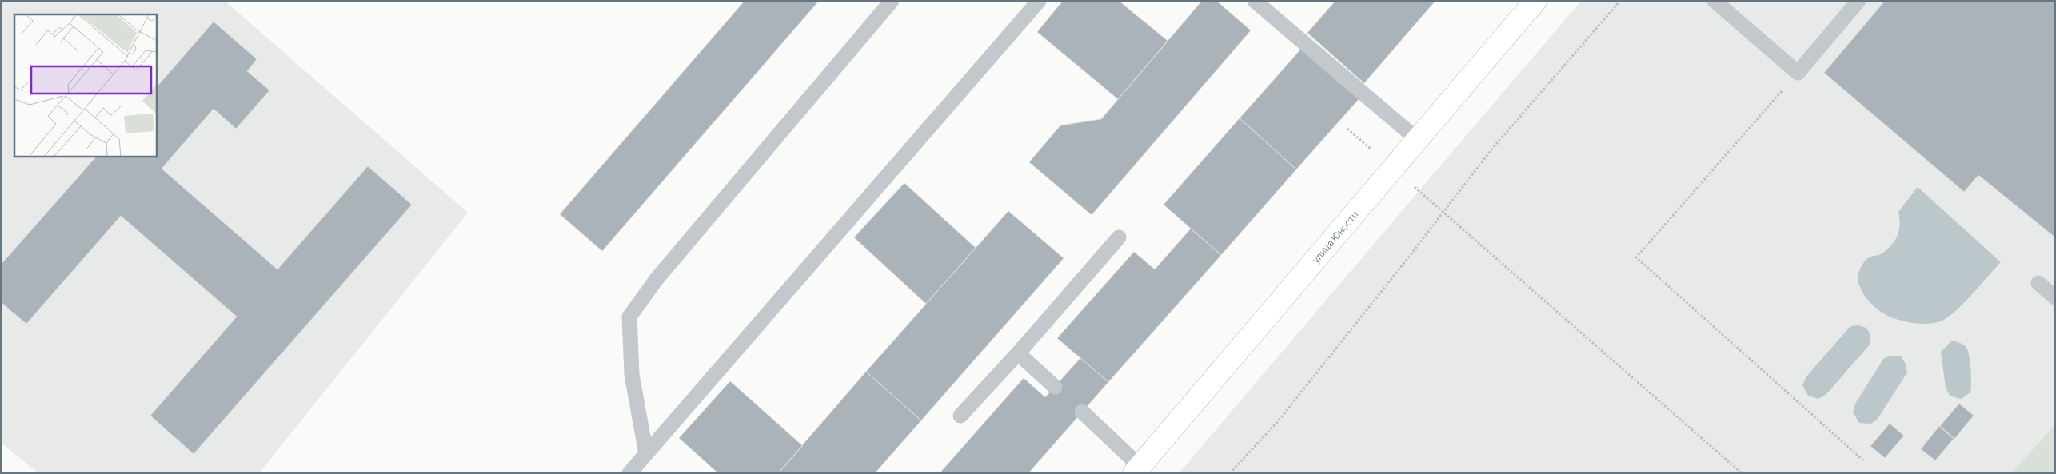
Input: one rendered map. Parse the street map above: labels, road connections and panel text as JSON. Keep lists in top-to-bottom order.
{
  "streets": {
    "street": ["улица Юности"]
  }
}
